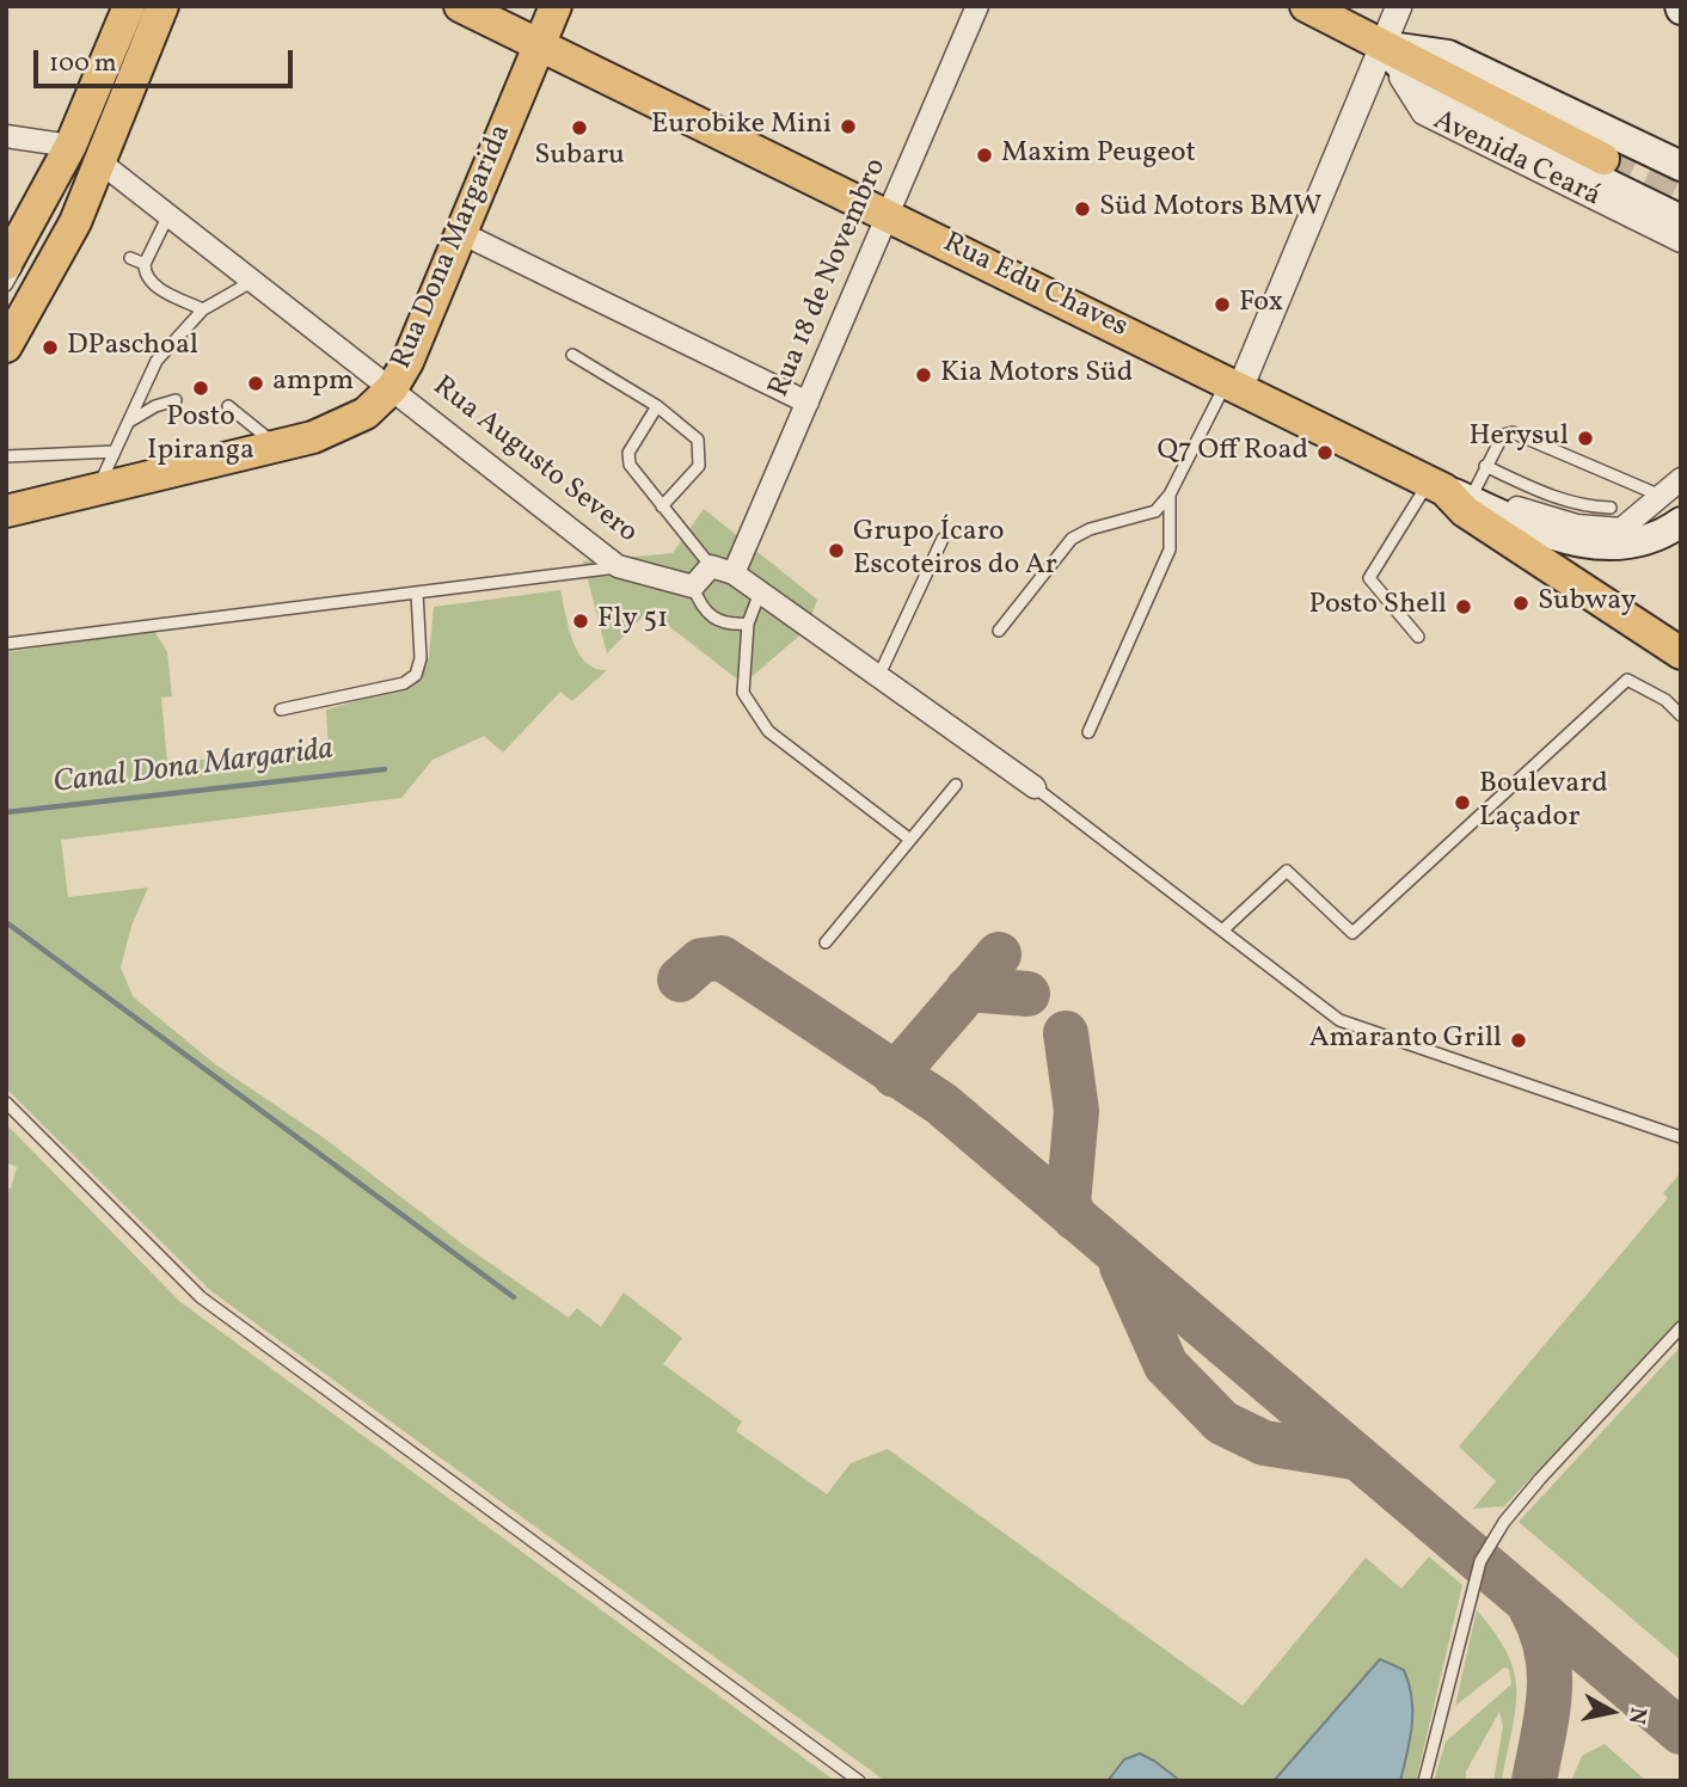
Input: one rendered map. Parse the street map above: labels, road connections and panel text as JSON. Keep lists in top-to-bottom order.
{
  "streets": {
    "main road": ["Avenida Ceará", "Rua Dona Margarida", "Rua Edu Chaves"],
    "street": ["Rua 18 de Novembro", "Rua Augusto Severo"]
  },
  "crossings": [
    ["Rua Dona Margarida", "Rua Edu Chaves"],
    ["Rua Dona Margarida", "Rua Augusto Severo"],
    ["Rua 18 de Novembro", "Rua Edu Chaves"],
    ["Rua 18 de Novembro", "Rua Augusto Severo"]
  ],
  "water": ["Canal Dona Margarida"],
  "places": [
    "Eurobike Mini",
    "Subaru",
    "Maxim Peugeot",
    "Süd Motors BMW",
    "Fox",
    "DPaschoal",
    "Kia Motors Süd",
    "ampm",
    "Posto Ipiranga",
    "Herysul",
    "Q7 Off Road",
    "Grupo Ícaro Escoteiros do Ar",
    "Subway",
    "Posto Shell",
    "Fly 51",
    "Boulevard Laçador",
    "Amaranto Grill"
  ],
  "scale_bar": "100 m",
  "north": "right"
}
